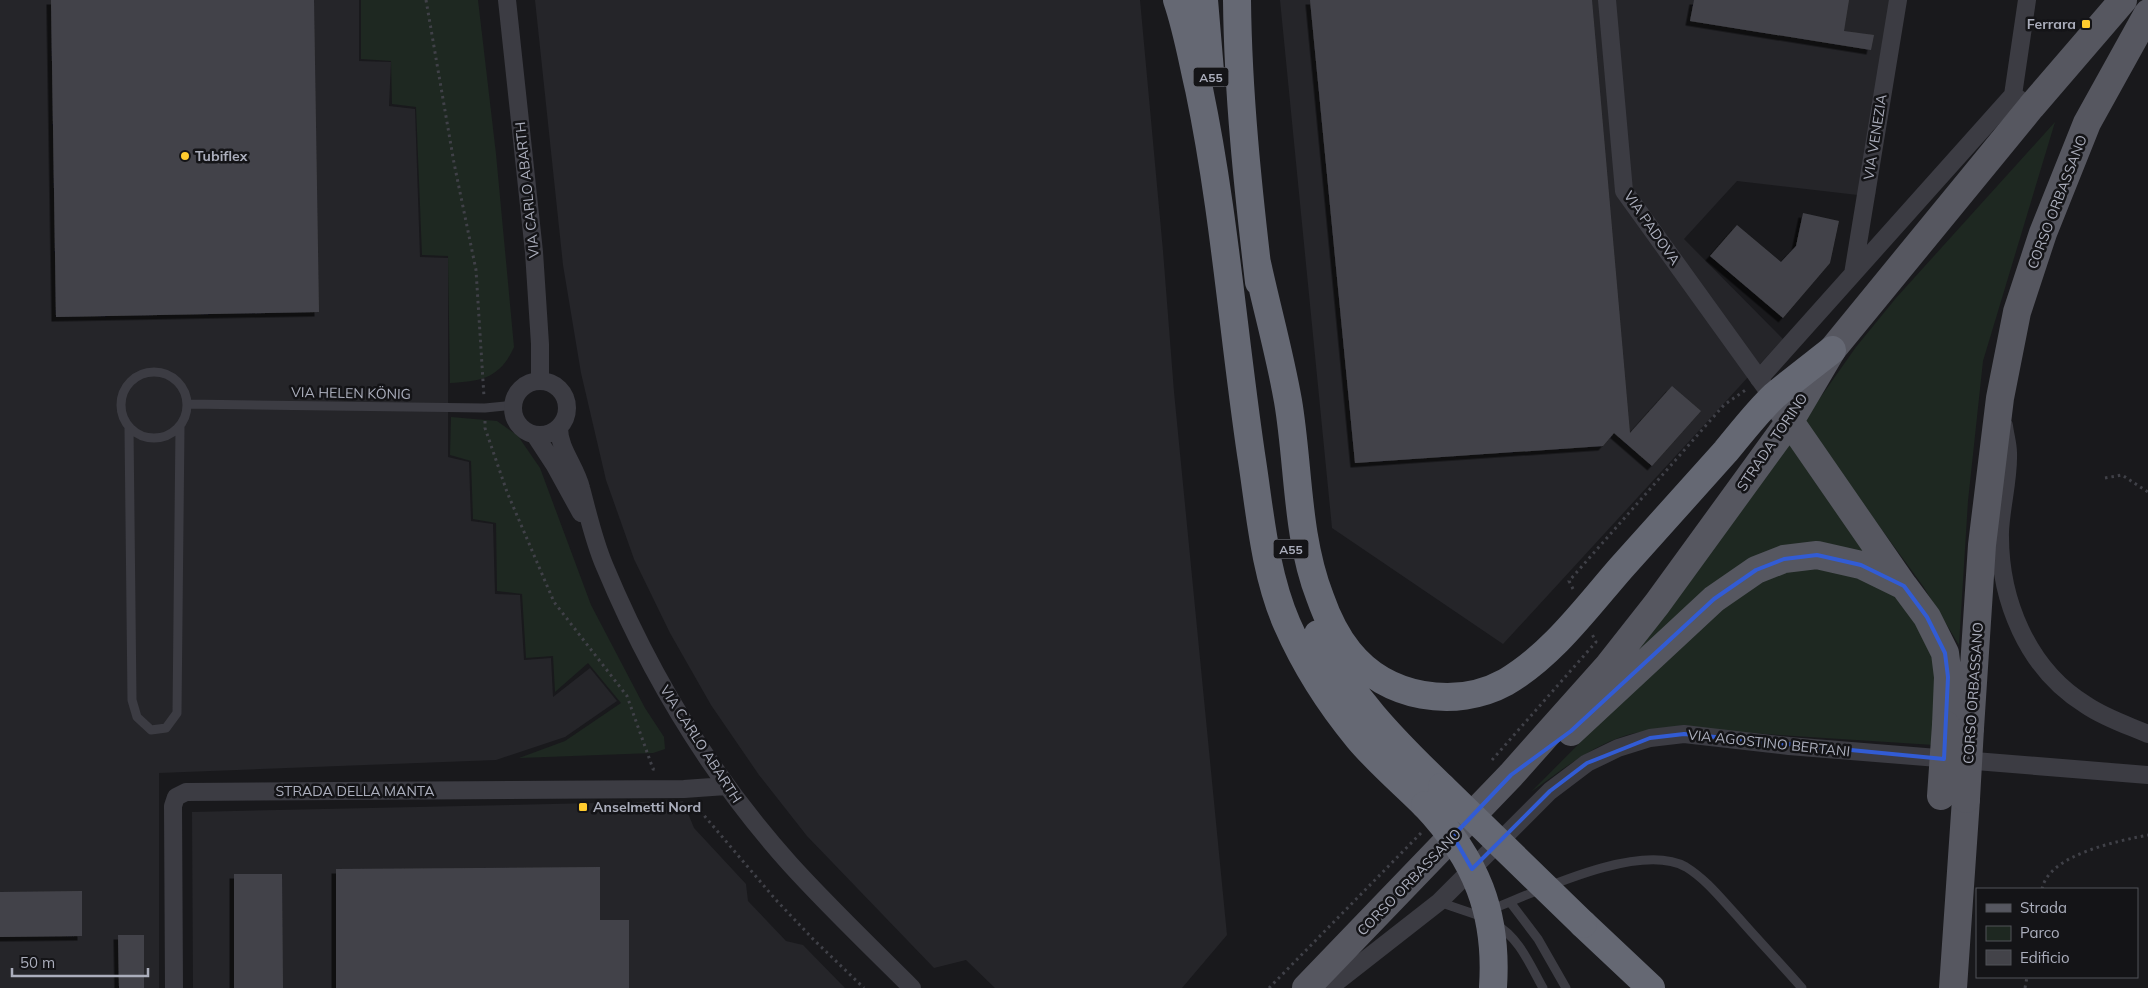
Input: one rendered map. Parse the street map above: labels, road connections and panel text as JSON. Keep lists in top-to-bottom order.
{
  "streets": {
    "highway": ["A55"],
    "main road": ["CORSO ORBASSANO", "STRADA TORINO"],
    "street": [
      "VIA VENEZIA",
      "VIA CARLO ABARTH",
      "VIA PADOVA",
      "VIA AGOSTINO BERTANI",
      "STRADA DELLA MANTA"
    ],
    "lane": ["VIA HELEN KÖNIG"]
  },
  "crossings": [
    ["VIA VENEZIA", "STRADA TORINO"],
    ["VIA CARLO ABARTH", "VIA HELEN KÖNIG"],
    ["VIA CARLO ABARTH", "STRADA DELLA MANTA"],
    ["CORSO ORBASSANO", "STRADA TORINO"],
    ["VIA PADOVA", "STRADA TORINO"]
  ],
  "places": {
    "transit": ["Ferrara", "Anselmetti Nord"],
    "other": ["Tubiflex"]
  },
  "legend": ["Strada", "Parco", "Edificio"],
  "scale_bar": "50 m"
}
